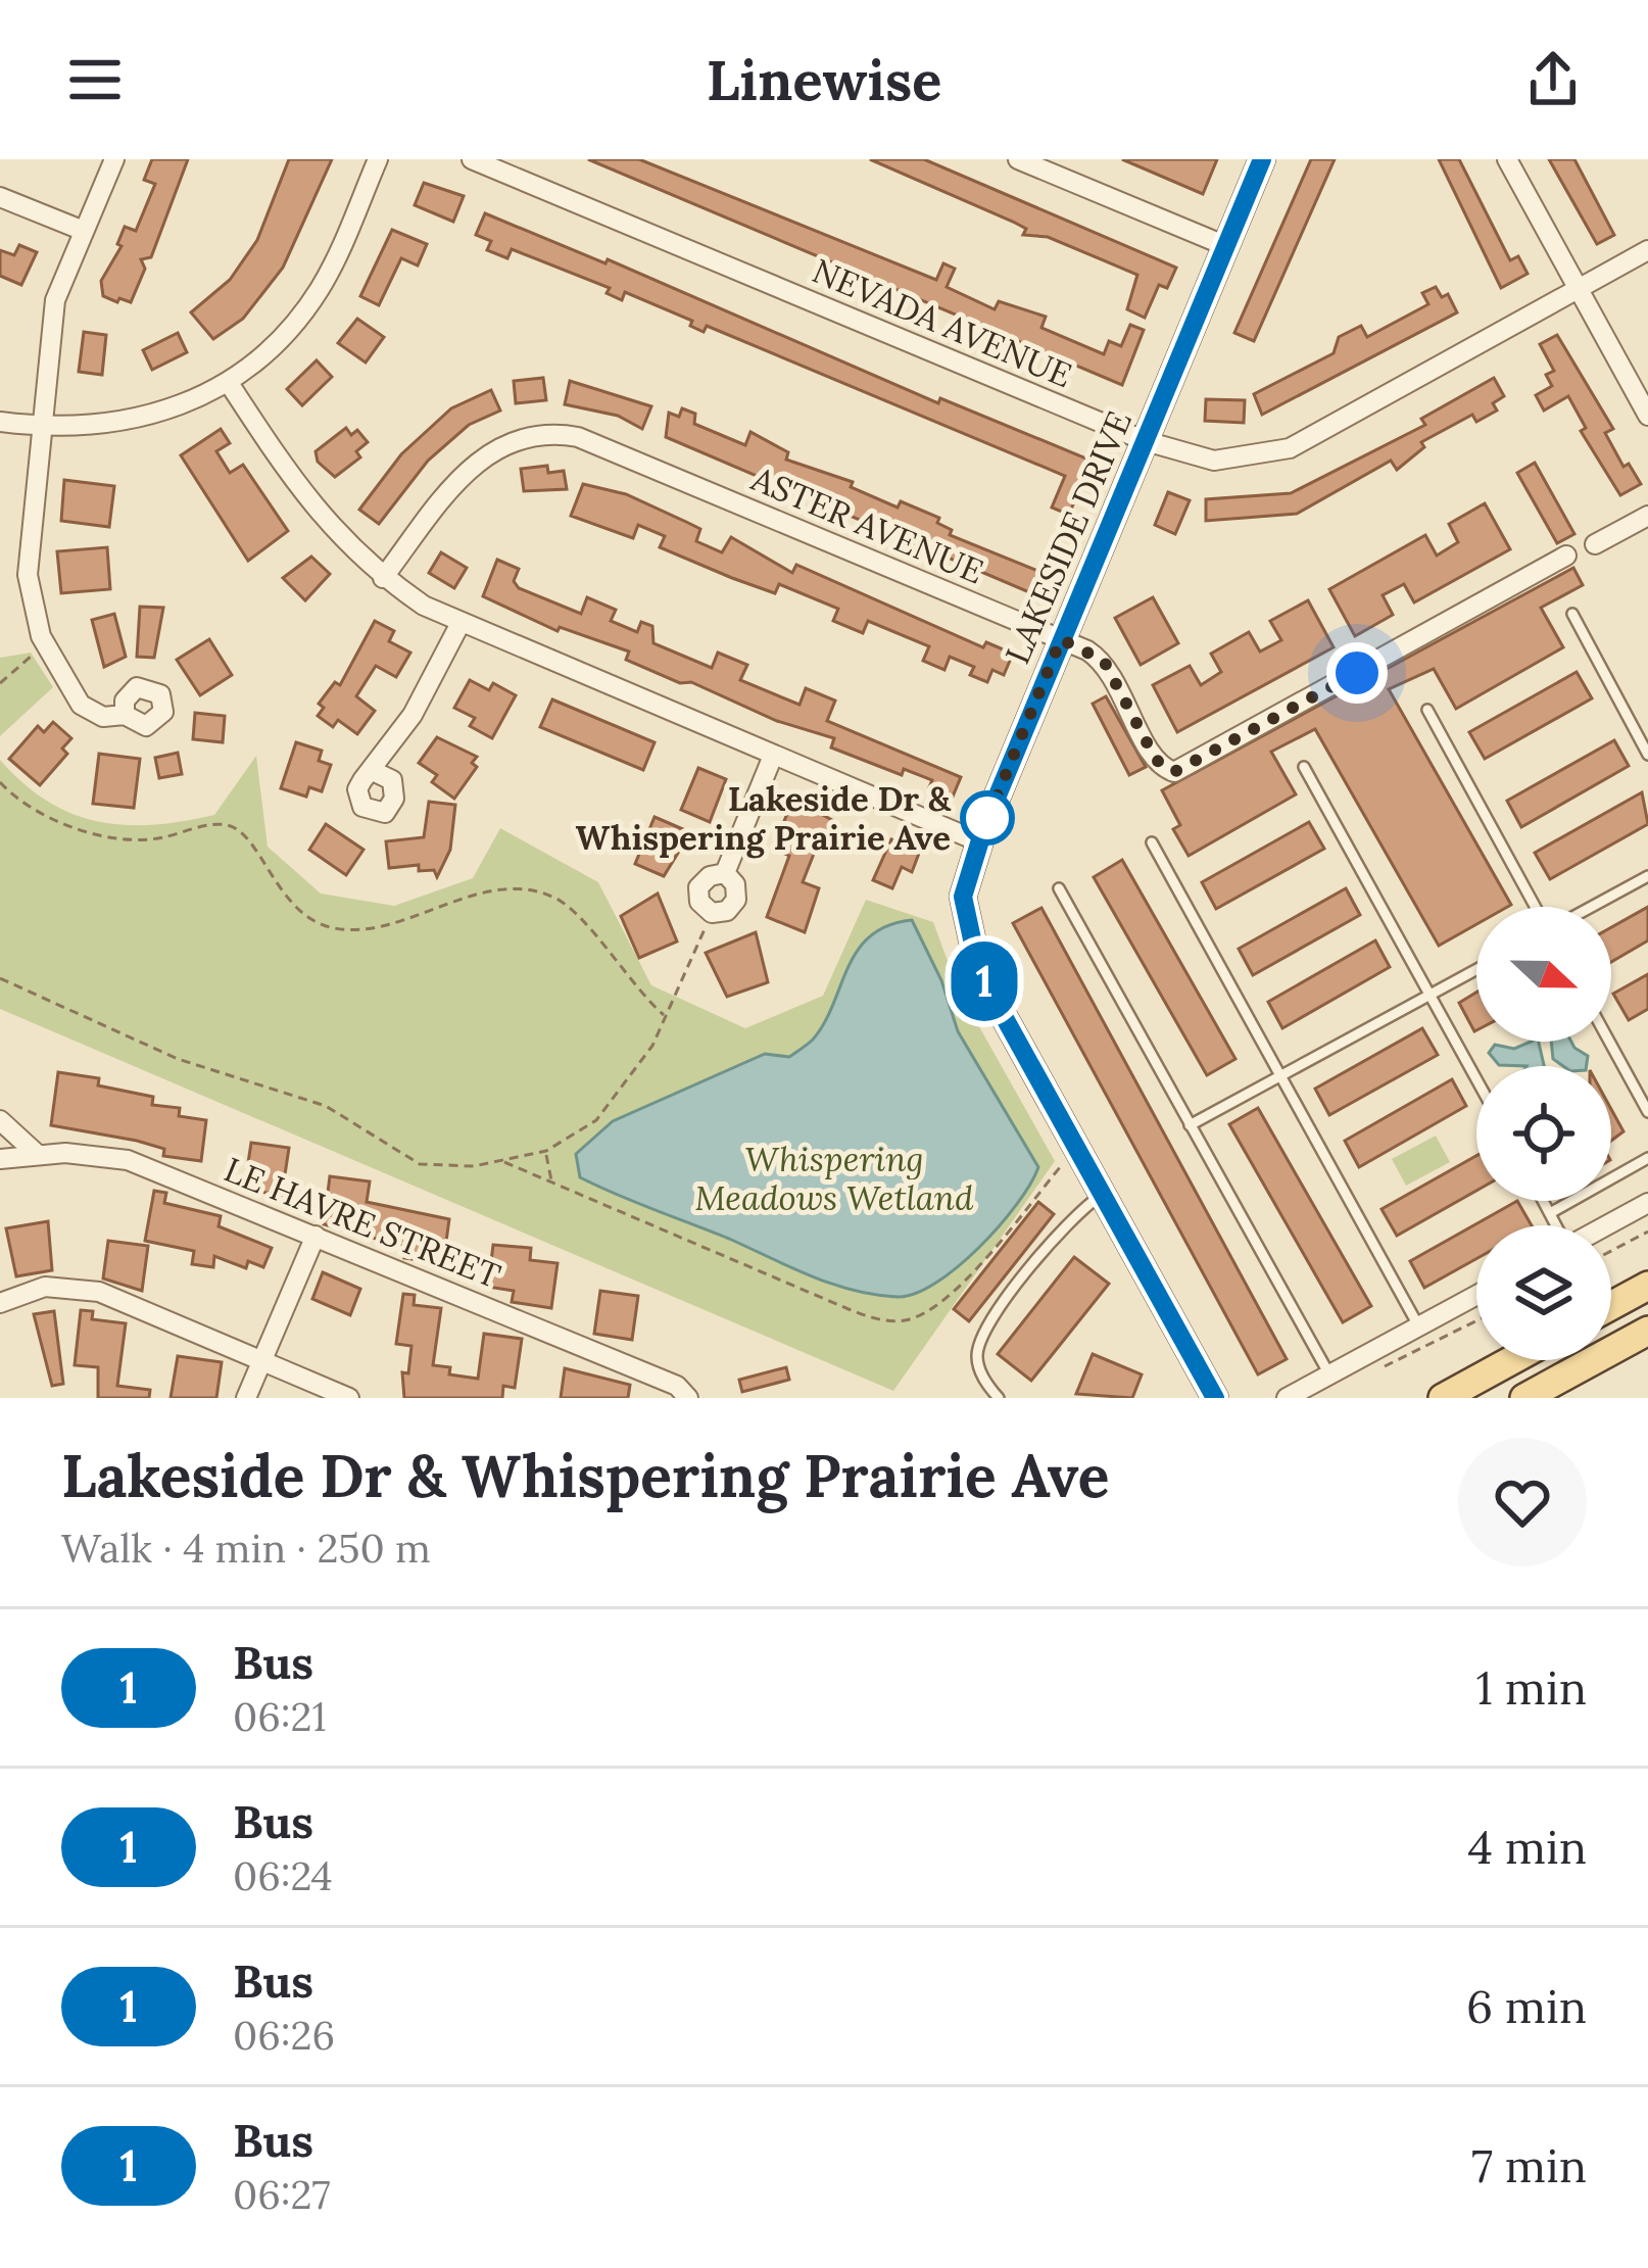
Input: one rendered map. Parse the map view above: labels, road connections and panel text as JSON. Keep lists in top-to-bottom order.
{
  "streets": {
    "street": [
      "NEVADA AVENUE",
      "ASTER AVENUE",
      "LAKESIDE DRIVE",
      "LE HAVRE STREET"
    ]
  },
  "crossings": [
    ["NEVADA AVENUE", "LAKESIDE DRIVE"],
    ["ASTER AVENUE", "LAKESIDE DRIVE"]
  ],
  "parks": ["Whispering Meadows Wetland"],
  "places": ["Lakeside Dr & Whispering Prairie Ave"],
  "lines": ["bus line 1"],
  "north": "right",
  "page": {
    "header": "Linewise",
    "on_map": "1",
    "heading": ["Lakeside Dr & Whispering Prairie Ave", "Walk · 4 min · 250 m"],
    "list": [
      {
        "mark": "1",
        "name": "Bus",
        "note": "06:21",
        "value": "1 min"
      },
      {
        "mark": "1",
        "name": "Bus",
        "note": "06:24",
        "value": "4 min"
      },
      {
        "mark": "1",
        "name": "Bus",
        "note": "06:26",
        "value": "6 min"
      },
      {
        "mark": "1",
        "name": "Bus",
        "note": "06:27",
        "value": "7 min"
      }
    ]
  }
}
